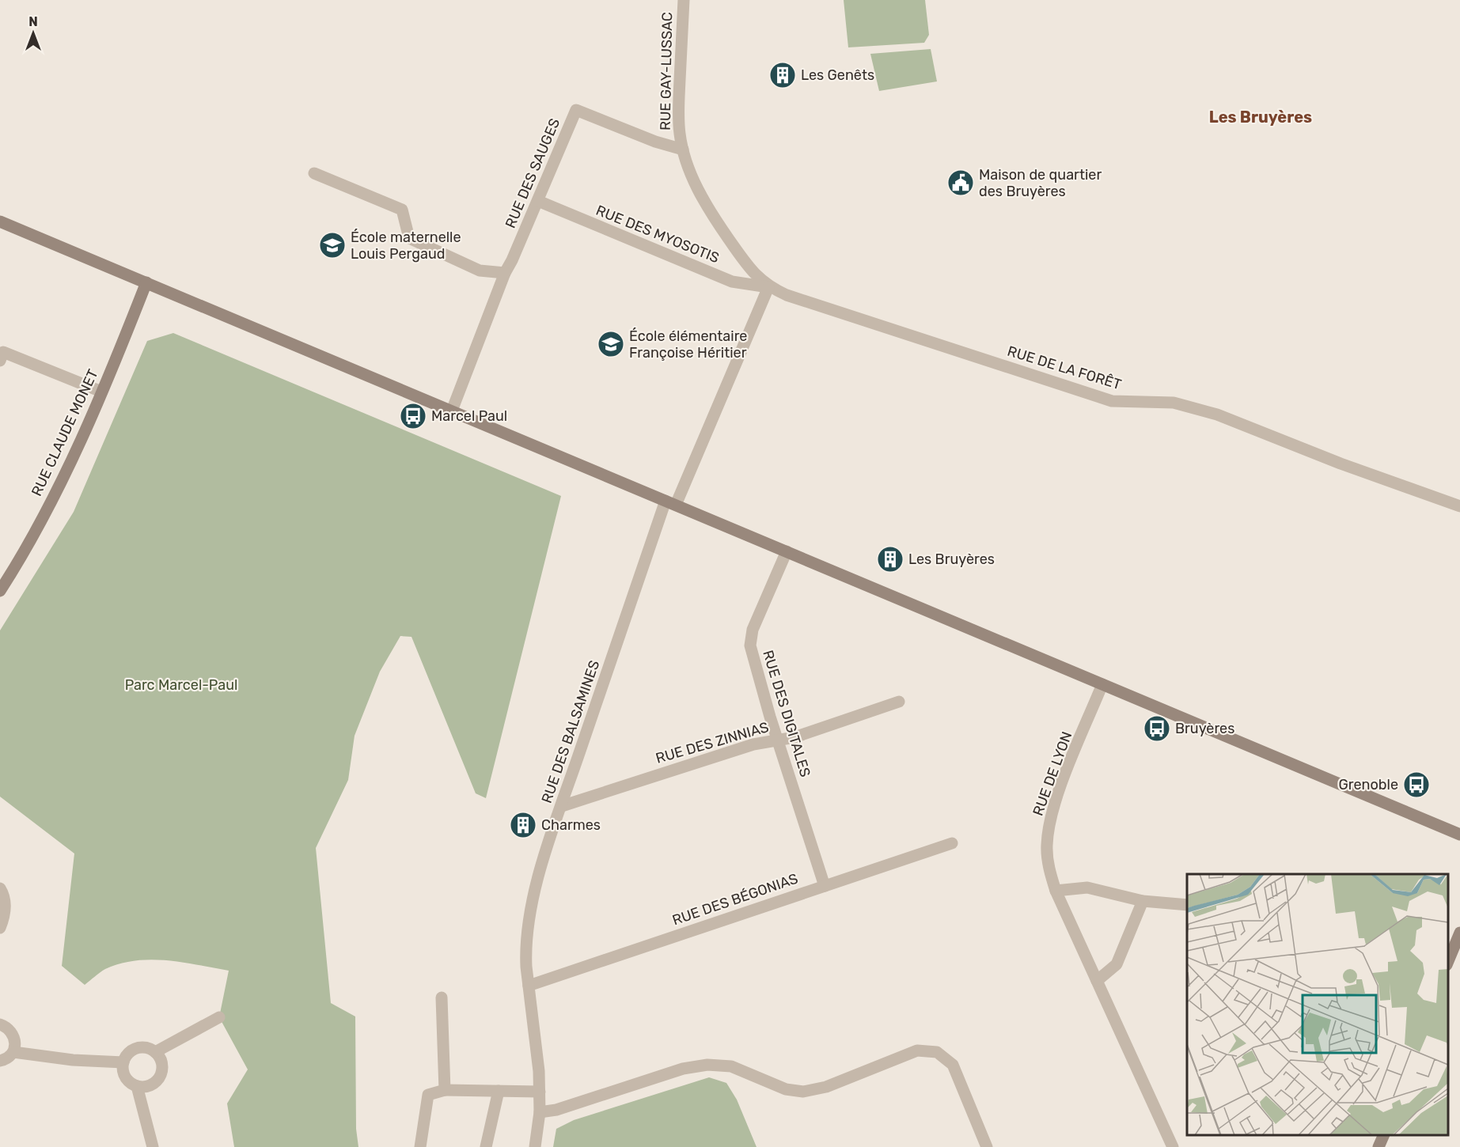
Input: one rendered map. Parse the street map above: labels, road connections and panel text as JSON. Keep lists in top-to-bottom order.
{
  "streets": {
    "main road": ["RUE CLAUDE MONET"],
    "street": [
      "RUE GAY-LUSSAC",
      "RUE DES SAUGES",
      "RUE DES MYOSOTIS",
      "RUE DE LA FORÊT",
      "RUE DES DIGITALES",
      "RUE DES BALSAMINES",
      "RUE DES ZINNIAS",
      "RUE DE LYON",
      "RUE DES BÉGONIAS"
    ]
  },
  "crossings": [
    ["RUE GAY-LUSSAC", "RUE DES SAUGES"],
    ["RUE GAY-LUSSAC", "RUE DES MYOSOTIS"],
    ["RUE GAY-LUSSAC", "RUE DE LA FORÊT"],
    ["RUE GAY-LUSSAC", "RUE DES BALSAMINES"],
    ["RUE DES SAUGES", "RUE DES MYOSOTIS"],
    ["RUE DES MYOSOTIS", "RUE DE LA FORÊT"],
    ["RUE DES MYOSOTIS", "RUE DES BALSAMINES"],
    ["RUE DE LA FORÊT", "RUE DES BALSAMINES"],
    ["RUE DES DIGITALES", "RUE DES ZINNIAS"],
    ["RUE DES DIGITALES", "RUE DES BÉGONIAS"],
    ["RUE DES BALSAMINES", "RUE DES ZINNIAS"],
    ["RUE DES BALSAMINES", "RUE DES BÉGONIAS"]
  ],
  "districts": ["Les Bruyères"],
  "parks": ["Parc Marcel-Paul"],
  "places": {
    "building": ["Les Genêts", "Les Bruyères", "Charmes"],
    "public building": ["Maison de quartier des Bruyères"],
    "school or university": ["École maternelle Louis Pergaud", "École élémentaire Françoise Héritier"],
    "bus stop": ["Marcel Paul", "Bruyères", "Grenoble"]
  },
  "north": "top"
}
